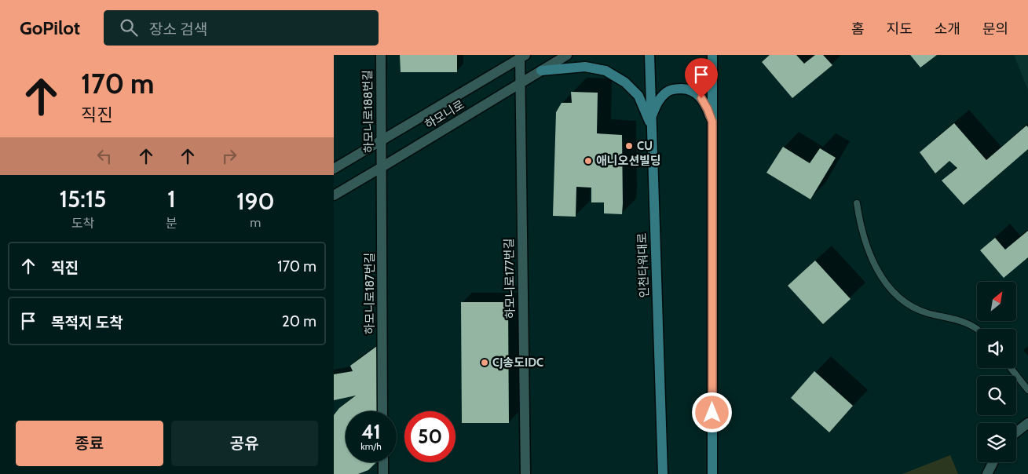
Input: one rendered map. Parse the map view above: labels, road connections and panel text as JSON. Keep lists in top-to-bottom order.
{
  "streets": {
    "main road": ["인천타워대로"],
    "street": [
      "하모니로188번길",
      "하모니로",
      "하모니로177번길",
      "하모니로187번길"
    ]
  },
  "crossings": [
    ["하모니로188번길", "하모니로"],
    ["하모니로188번길", "하모니로187번길"],
    ["하모니로", "하모니로177번길"],
    ["하모니로", "하모니로187번길"]
  ],
  "places": ["CU", "애니오션빌딩", "CJ송도IDC"],
  "north": "top right",
  "page": {
    "header": "GoPilot",
    "search": "장소 검색",
    "nav": [
      "홈",
      "지도",
      "소개",
      "문의"
    ],
    "turn": ["170 m", "직진"],
    "eta": [
      "15:15",
      "도착",
      "1",
      "분",
      "190",
      "m"
    ],
    "list": [
      {
        "name": "직진",
        "value": "170 m"
      },
      {
        "name": "목적지 도착",
        "value": "20 m"
      }
    ],
    "speed": "41 km/h",
    "limit": "50",
    "buttons": ["종료", "공유"]
  }
}
